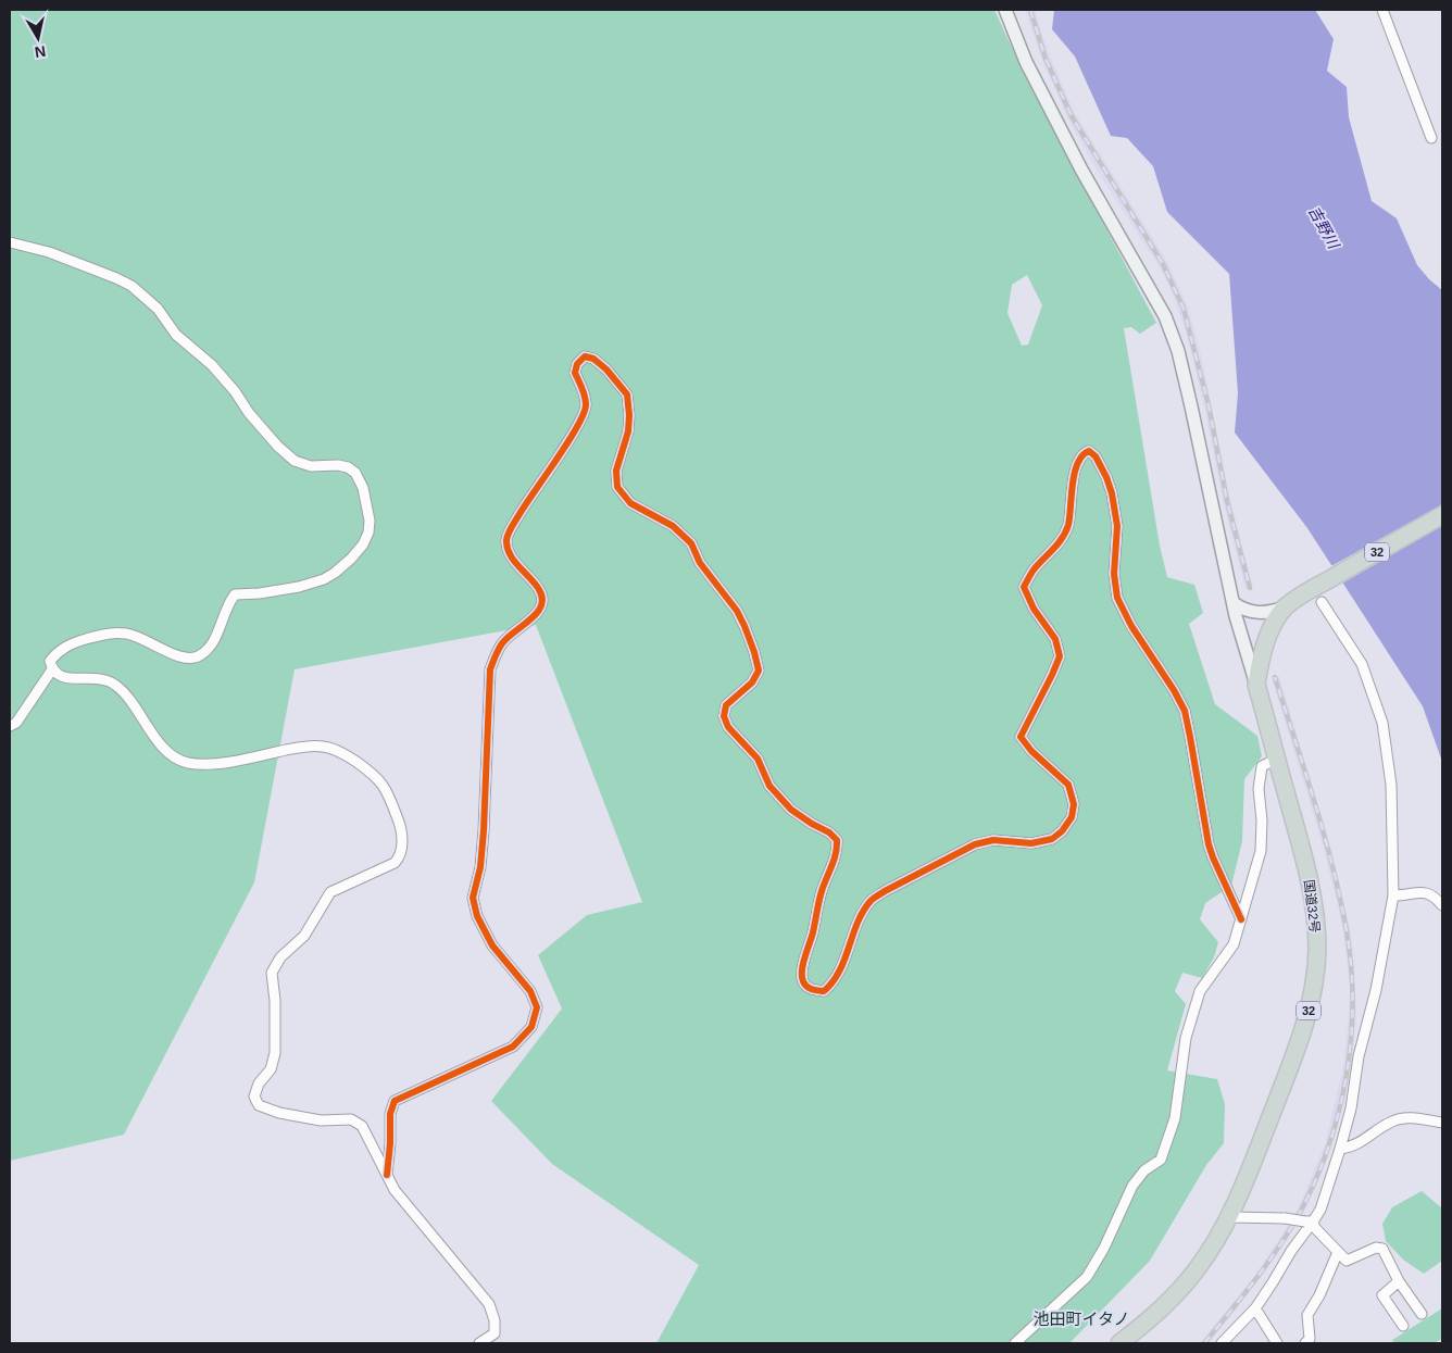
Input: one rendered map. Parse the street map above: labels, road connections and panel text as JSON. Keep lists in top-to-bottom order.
{
  "streets": {
    "highway": ["32", "国道32号"]
  },
  "districts": ["池田町イタノ"],
  "water": ["吉野川"],
  "north": "bottom"
}
